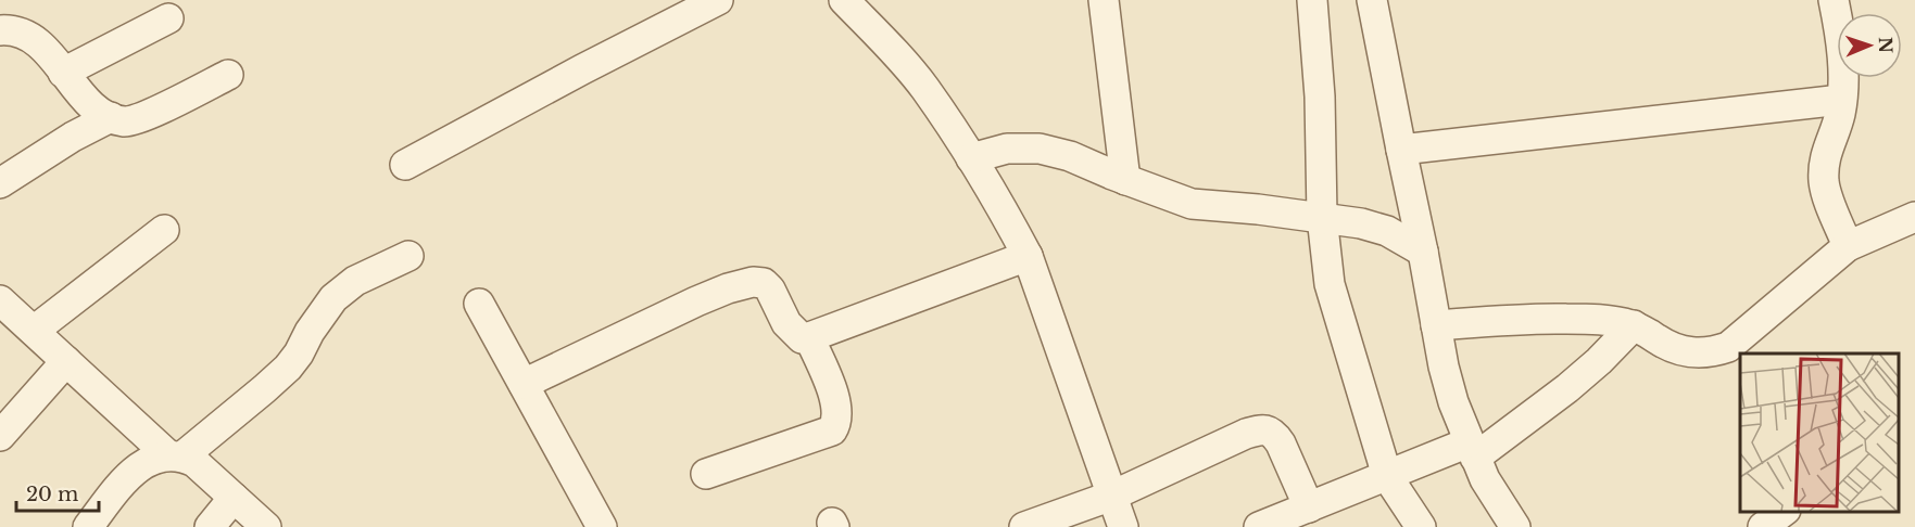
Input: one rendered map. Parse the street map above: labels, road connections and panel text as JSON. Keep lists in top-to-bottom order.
{
  "scale_bar": "20 m",
  "north": "right"
}
